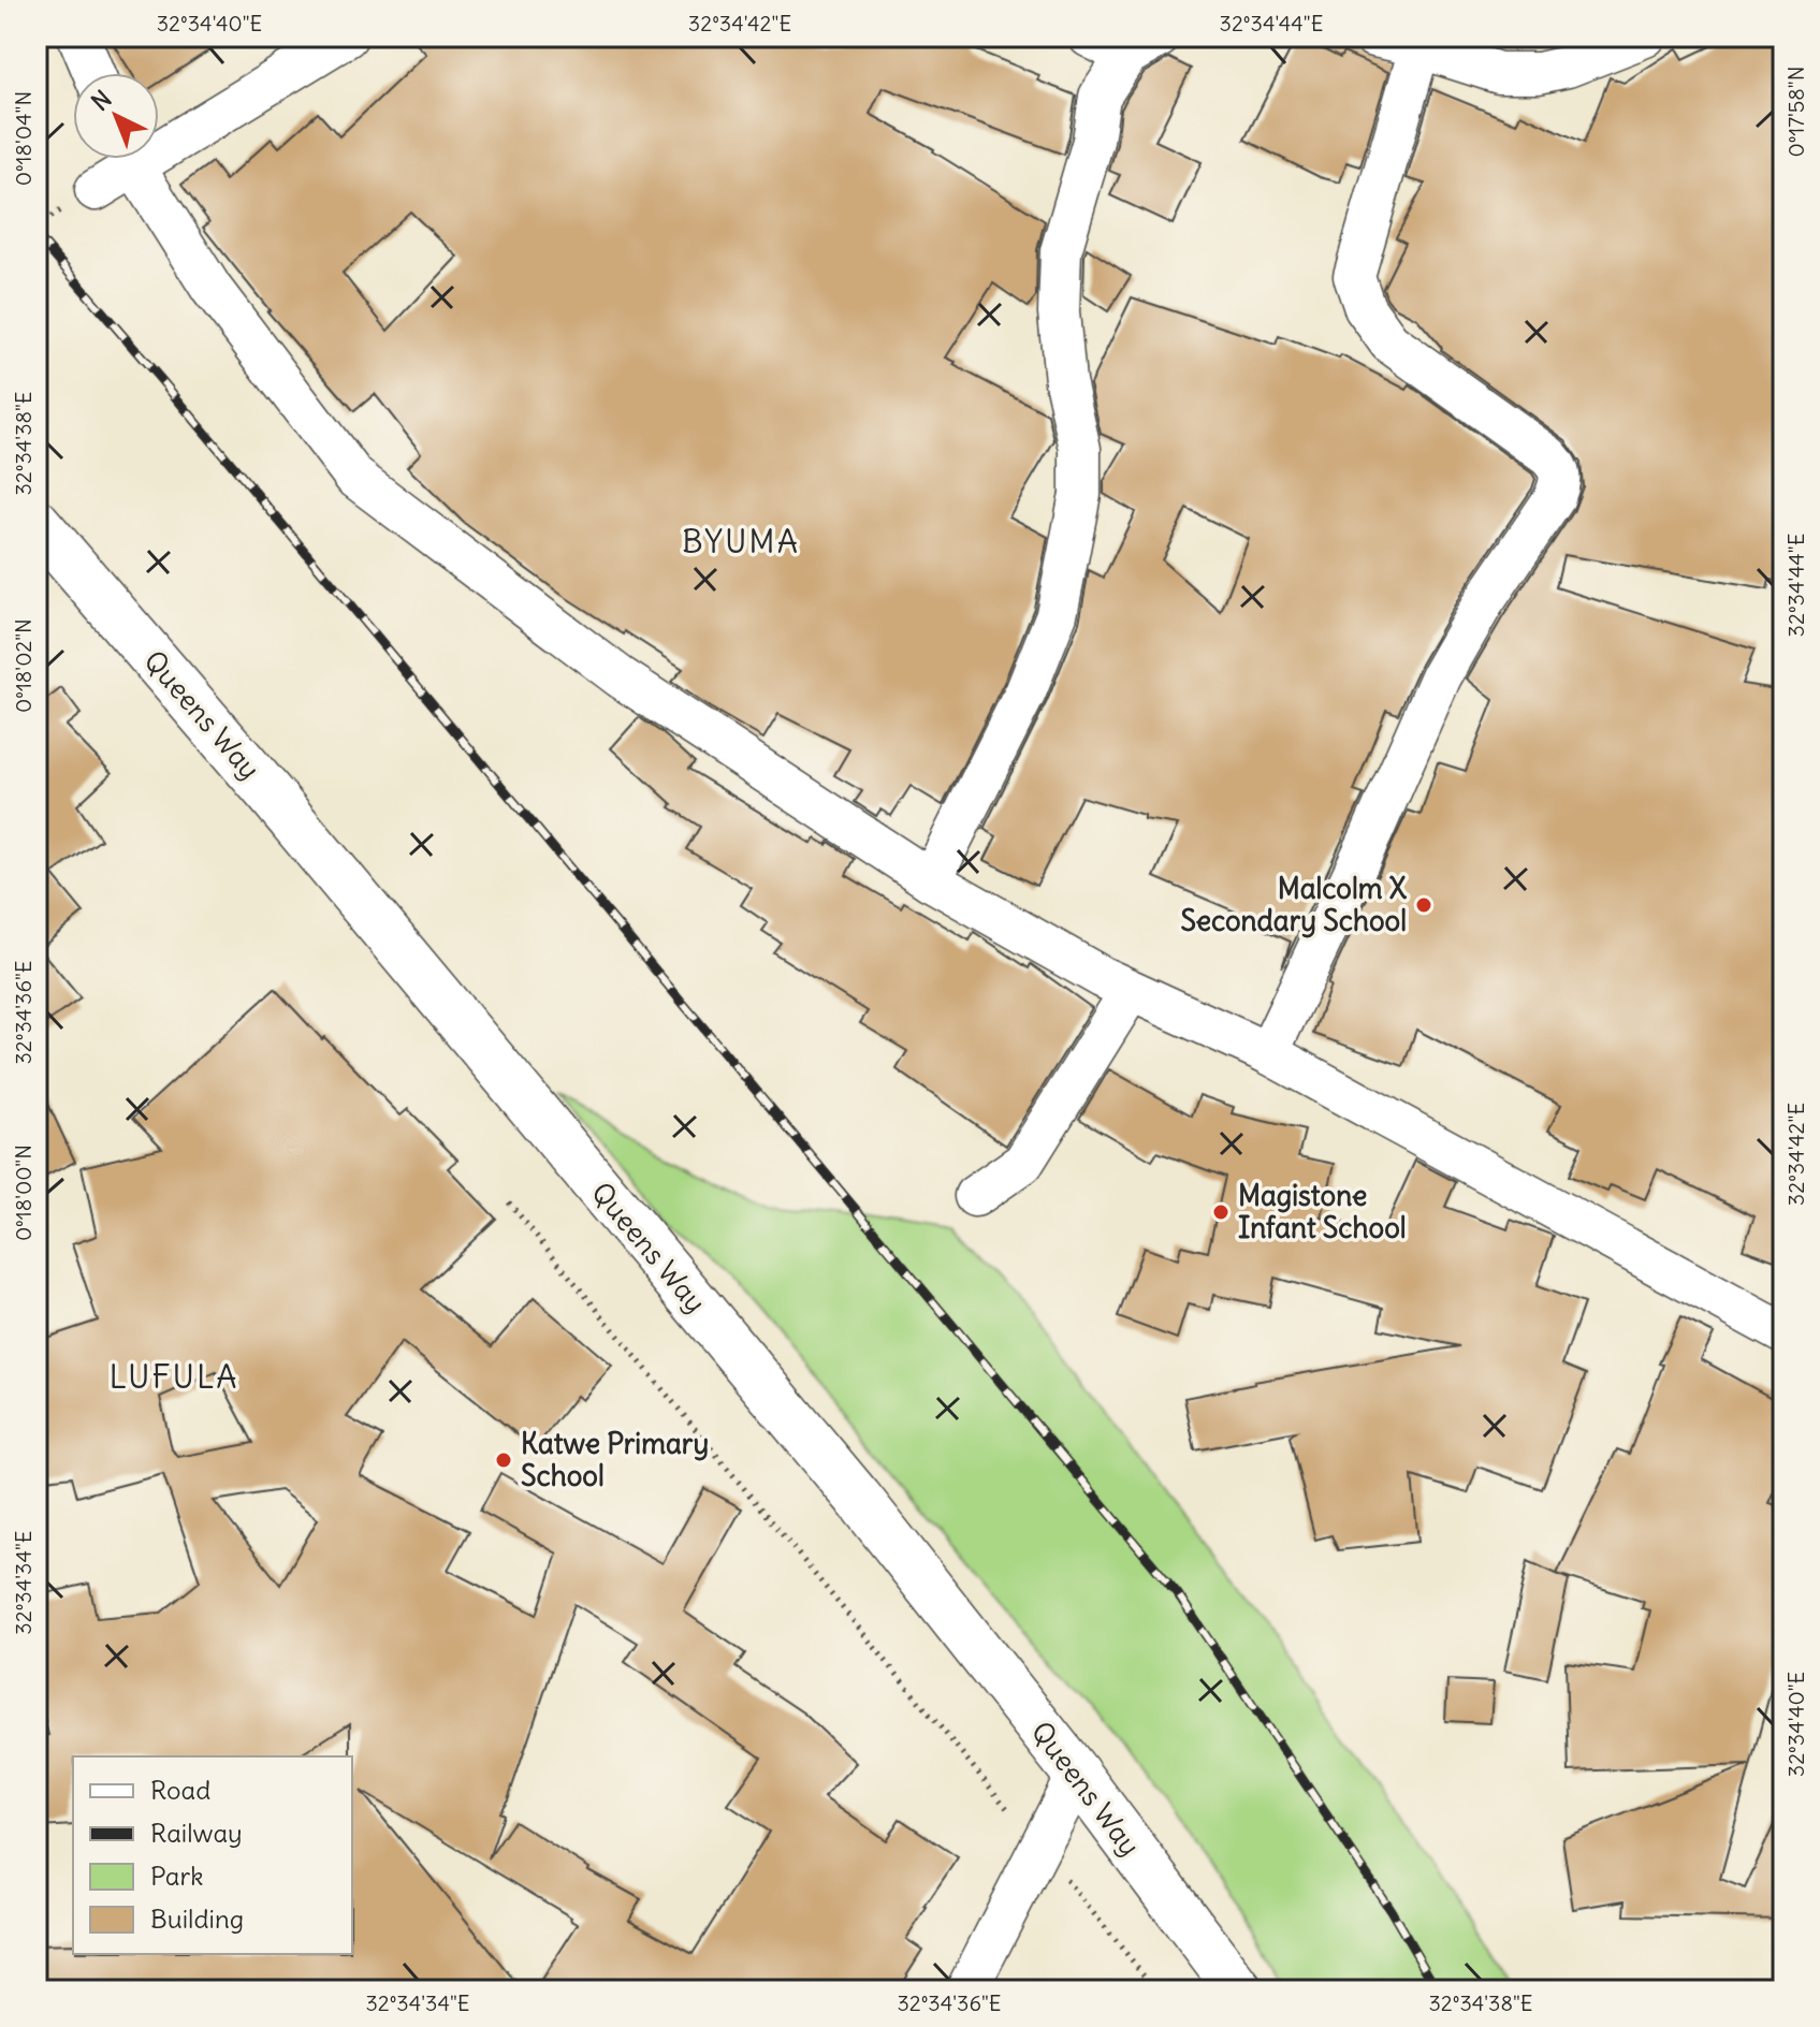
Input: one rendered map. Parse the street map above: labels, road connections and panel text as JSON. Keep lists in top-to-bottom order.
{
  "streets": {
    "highway": ["Queens Way"]
  },
  "districts": ["BYUMA", "LUFULA"],
  "places": ["Malcolm X Secondary School", "Magistone Infant School", "Katwe Primary School"],
  "legend": [
    "Road",
    "Railway",
    "Park",
    "Building"
  ],
  "north": "top left",
  "coordinates": [
    "32°34'40\"E",
    "32°34'42\"E",
    "32°34'44\"E",
    "0°17'58\"N",
    "0°18'04\"N",
    "32°34'38\"E",
    "0°18'02\"N",
    "32°34'36\"E",
    "0°18'00\"N",
    "32°34'34\"E"
  ]
}
